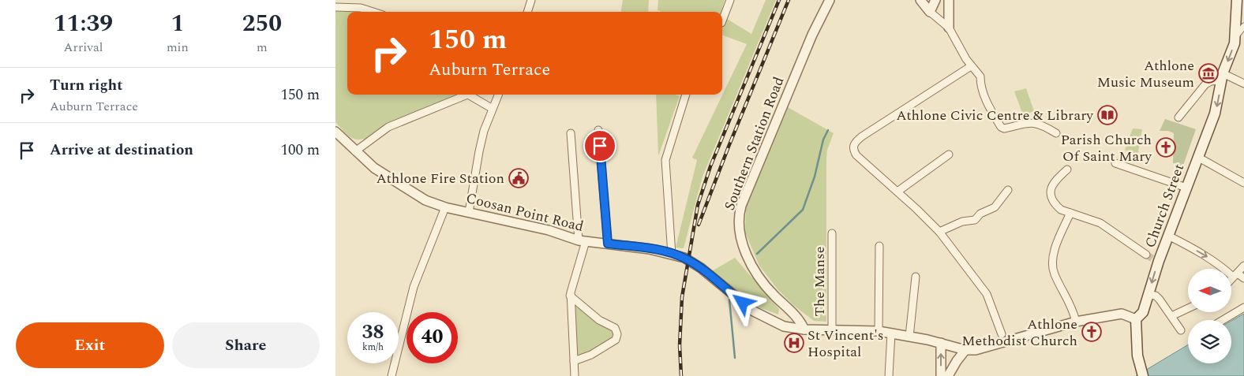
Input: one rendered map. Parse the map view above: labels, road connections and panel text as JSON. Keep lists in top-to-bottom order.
{
  "streets": {
    "main road": ["Church Street"],
    "street": ["Southern Station Road", "Coosan Point Road", "The Manse"]
  },
  "crossings": [
    ["Southern Station Road", "Coosan Point Road"],
    ["Coosan Point Road", "The Manse"]
  ],
  "one_way": ["Church Street"],
  "places": {
    "museum": ["Athlone Music Museum"],
    "library": ["Athlone Civic Centre & Library"],
    "church": ["Parish Church Of Saint Mary", "Athlone Methodist Church"],
    "public building": ["Athlone Fire Station"],
    "hospital": ["St Vincent's Hospital"]
  },
  "north": "left",
  "page": {
    "eta": [
      "11:39",
      "Arrival",
      "1",
      "min",
      "250",
      "m"
    ],
    "turn": ["150 m", "Auburn Terrace"],
    "list": [
      {
        "name": "Turn right",
        "note": "Auburn Terrace",
        "value": "150 m"
      },
      {
        "name": "Arrive at destination",
        "value": "100 m"
      }
    ],
    "speed": "38 km/h",
    "limit": "40",
    "buttons": ["Exit", "Share"]
  }
}
